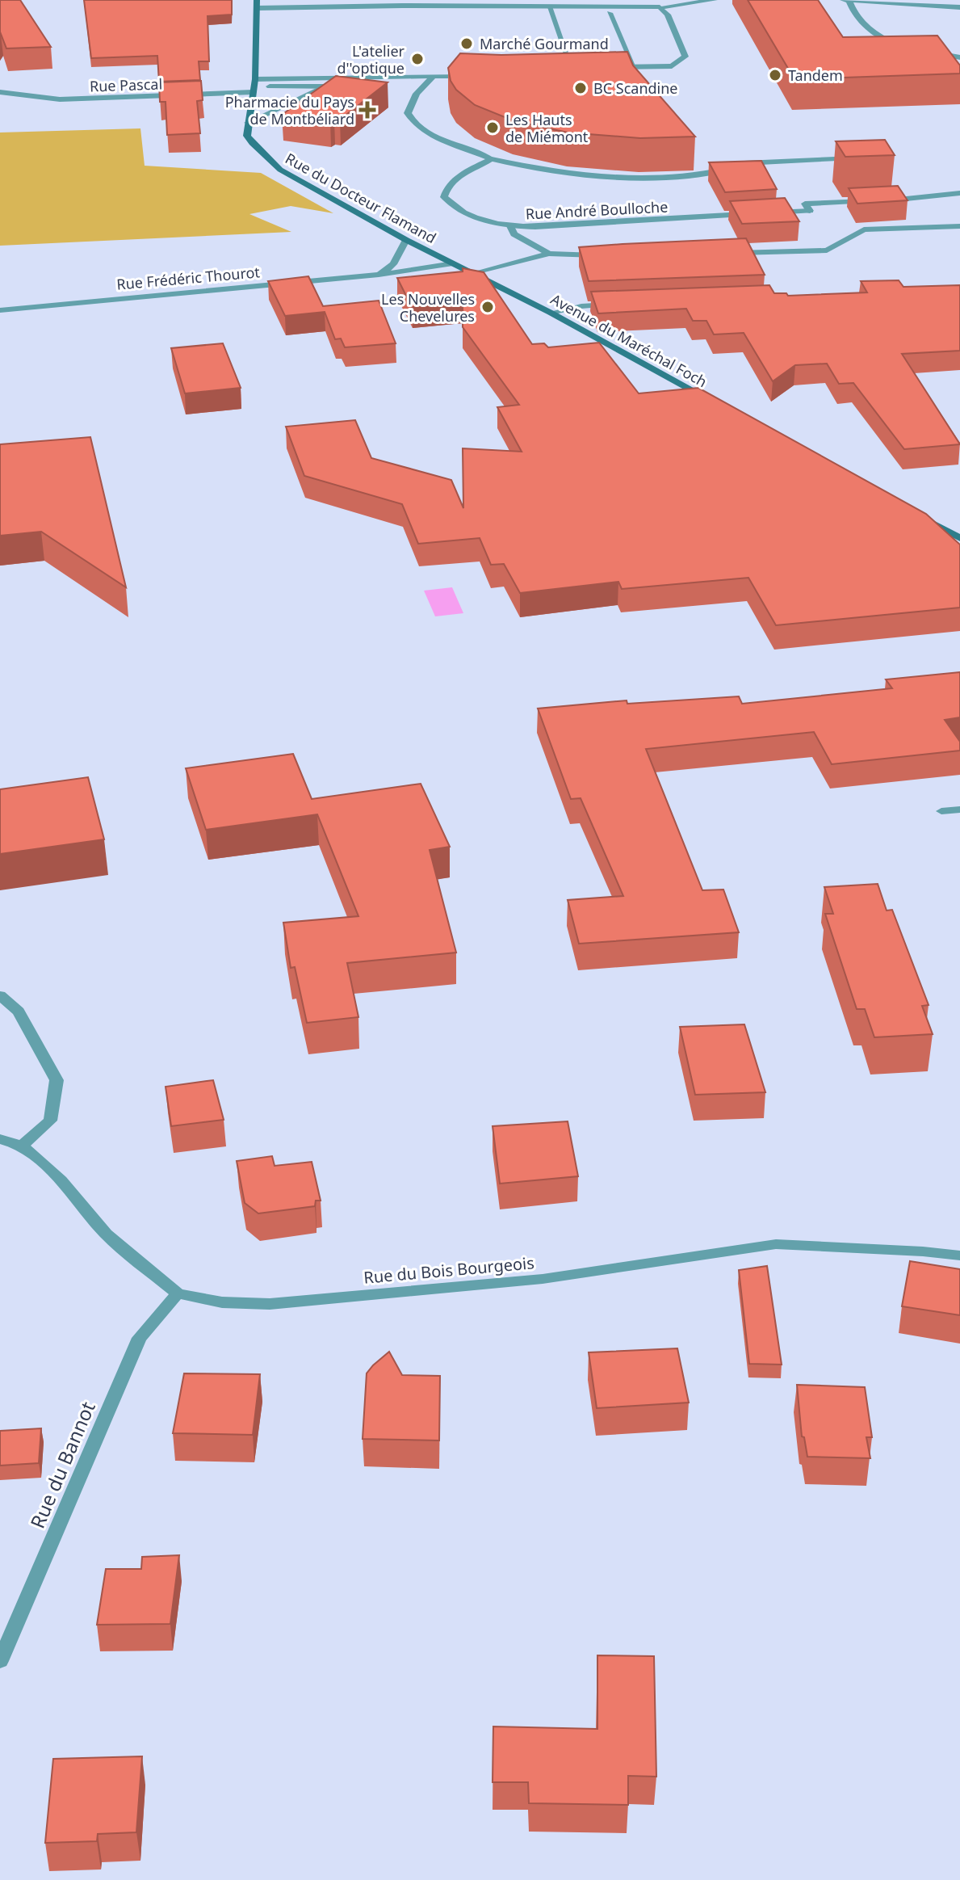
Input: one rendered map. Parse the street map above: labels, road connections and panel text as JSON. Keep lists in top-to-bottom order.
{
  "streets": {
    "street": [
      "Rue Pascal",
      "Rue du Docteur Flamand",
      "Rue André Boulloche",
      "Rue Frédéric Thourot",
      "Avenue du Maréchal Foch",
      "Rue du Bois Bourgeois",
      "Rue du Bannot"
    ]
  },
  "crossings": [
    ["Rue du Docteur Flamand", "Rue Frédéric Thourot"],
    ["Rue du Docteur Flamand", "Avenue du Maréchal Foch"],
    ["Rue Frédéric Thourot", "Avenue du Maréchal Foch"],
    ["Rue du Bois Bourgeois", "Rue du Bannot"]
  ],
  "places": {
    "other": [
      "Marché Gourmand",
      "L'atelier d''optique",
      "Tandem",
      "BC Scandine",
      "Les Hauts de Miémont",
      "Les Nouvelles Chevelures"
    ],
    "health": ["Pharmacie du Pays de Montbéliard"]
  }
}
